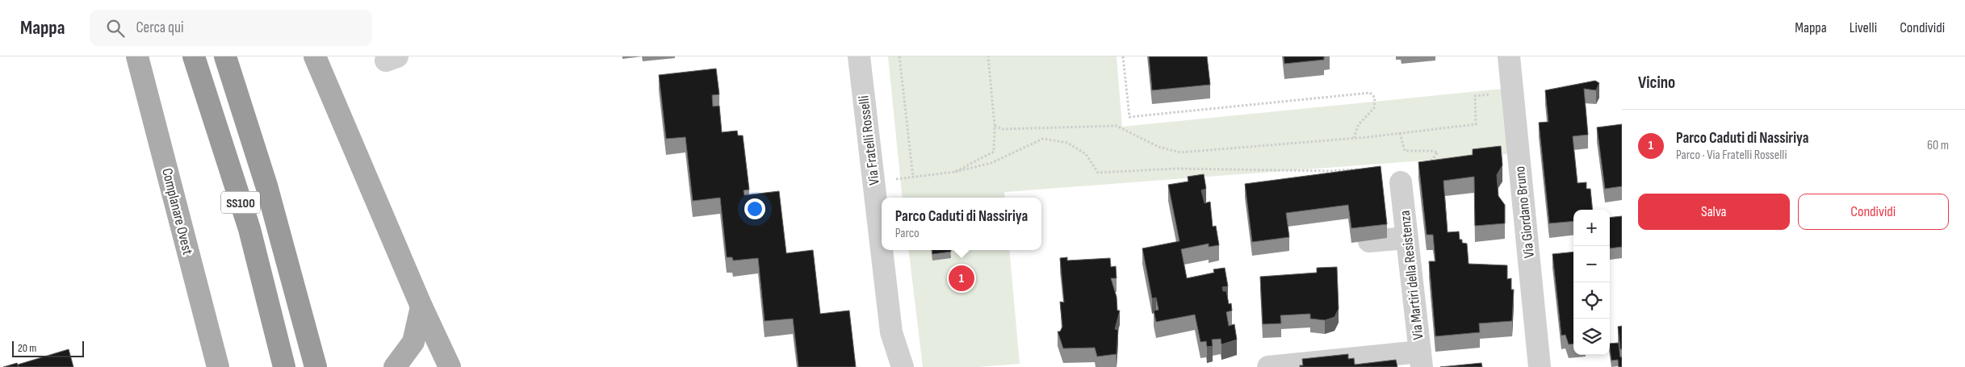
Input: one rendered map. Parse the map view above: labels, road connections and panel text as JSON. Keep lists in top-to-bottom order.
{
  "streets": {
    "highway": ["SS100"],
    "main road": ["Complanare Ovest"],
    "street": ["Via Fratelli Rosselli", "Via Giordano Bruno", "Via Martiri della Resistenza"]
  },
  "scale_bar": "20 m",
  "page": {
    "header": "Mappa",
    "search": "Cerca qui",
    "nav": ["Mappa", "Livelli", "Condividi"],
    "heading": "Vicino",
    "list": [
      {
        "mark": "1",
        "name": "Parco Caduti di Nassiriya",
        "note": "Parco · Via Fratelli Rosselli",
        "value": "60 m"
      }
    ],
    "buttons": ["Salva", "Condividi"],
    "popup": ["Parco Caduti di Nassiriya", "Parco"],
    "map_buttons": ["+", "−"],
    "pins": "1",
    "scale": "20 m"
  }
}
